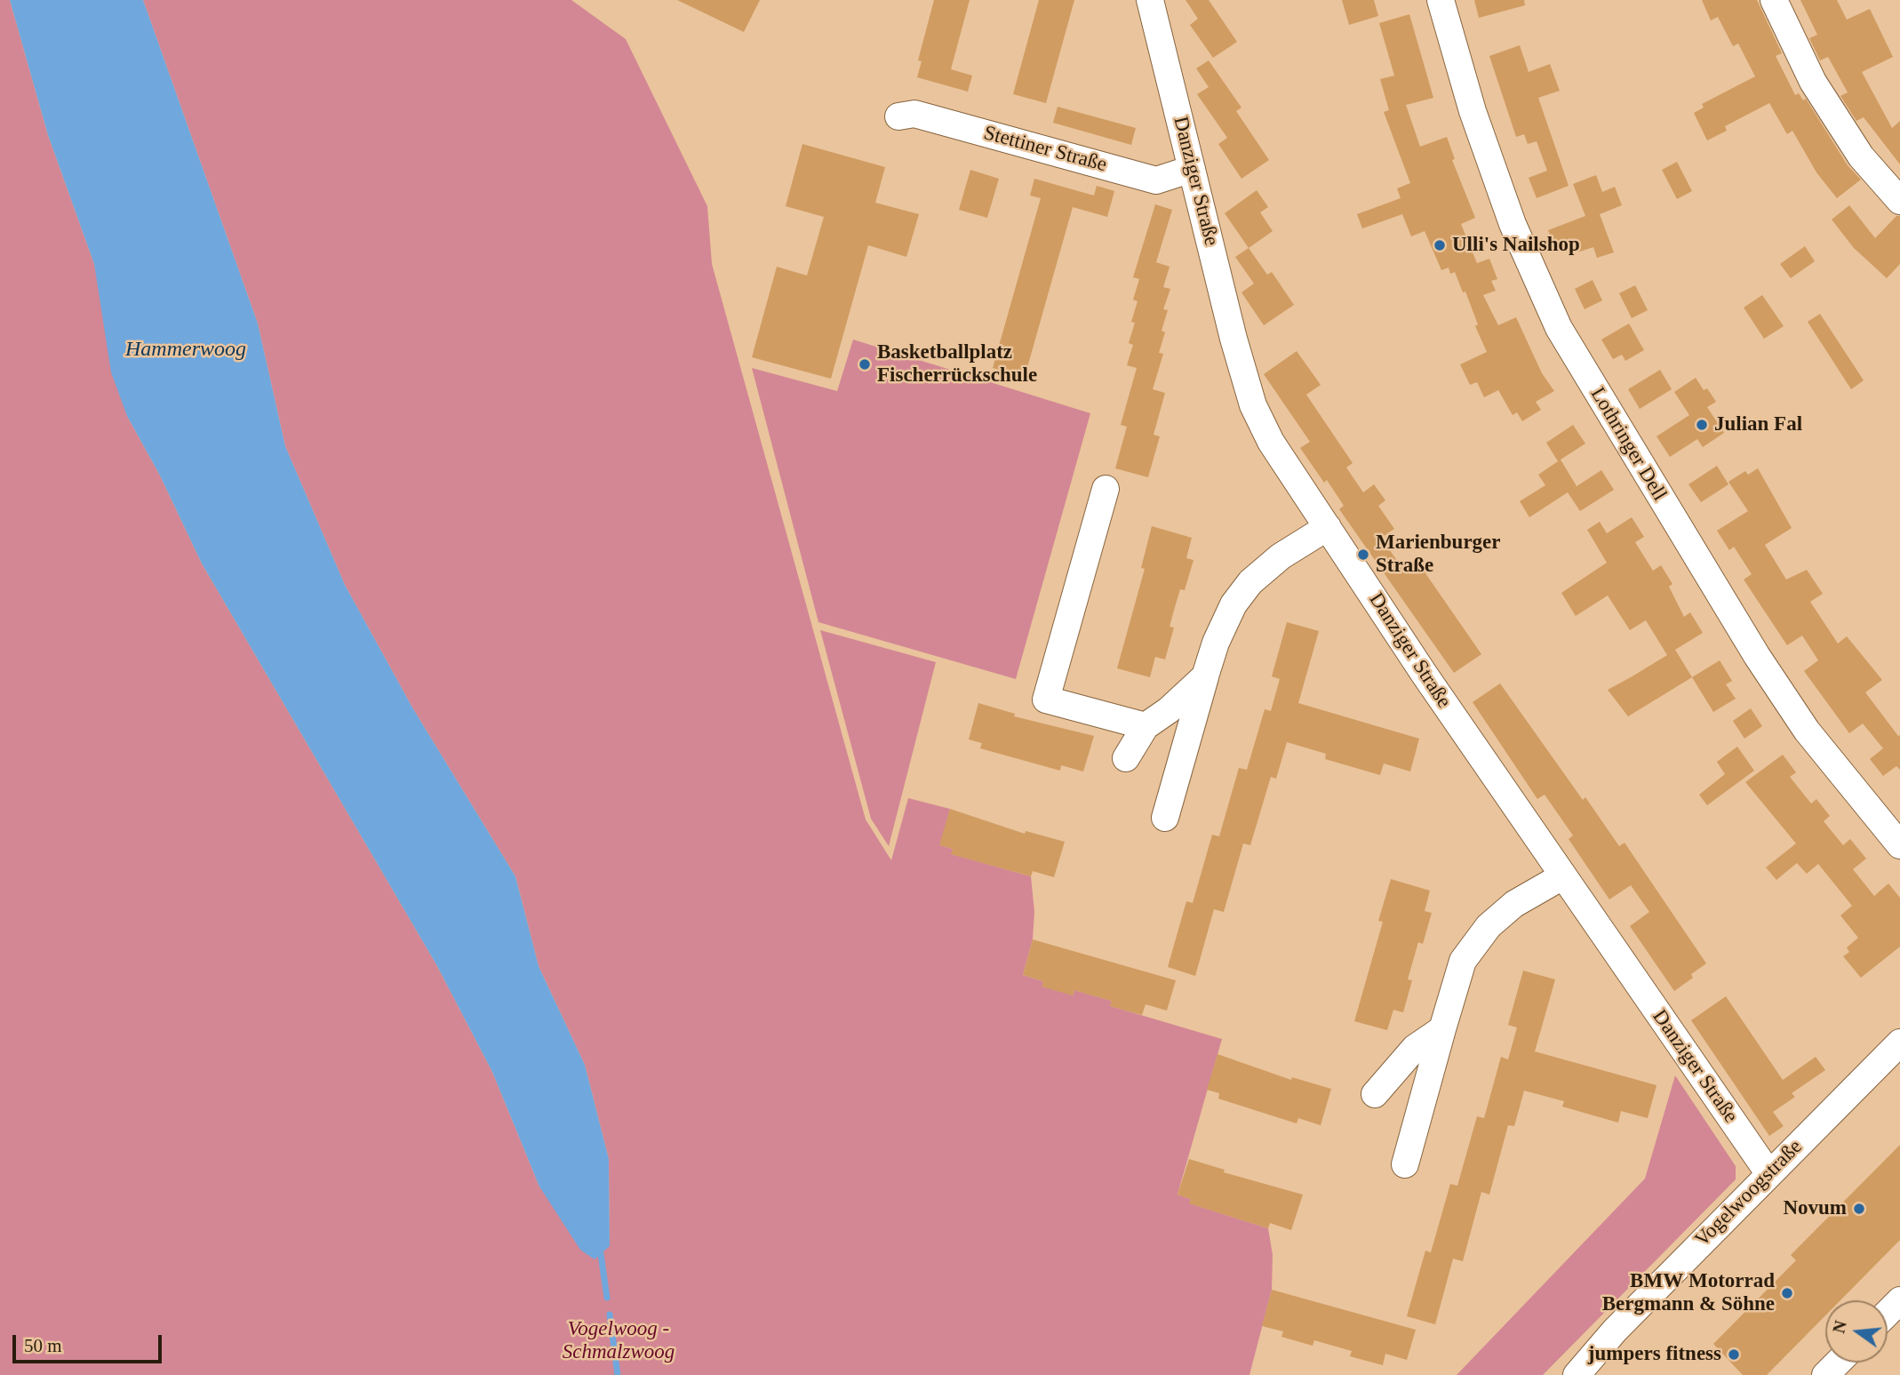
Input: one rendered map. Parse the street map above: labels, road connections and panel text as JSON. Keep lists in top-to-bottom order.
{
  "streets": {
    "street": [
      "Stettiner Straße",
      "Danziger Straße",
      "Lothringer Dell",
      "Vogelwoogstraße"
    ]
  },
  "crossings": [
    ["Stettiner Straße", "Danziger Straße"],
    ["Danziger Straße", "Vogelwoogstraße"]
  ],
  "water": ["Hammerwoog"],
  "parks": ["Vogelwoog - Schmalzwoog"],
  "places": [
    "Ulli's Nailshop",
    "Basketballplatz Fischerrückschule",
    "Julian Fal",
    "Marienburger Straße",
    "Novum",
    "BMW Motorrad Bergmann & Söhne",
    "jumpers fitness"
  ],
  "scale_bar": "50 m",
  "north": "left"
}
